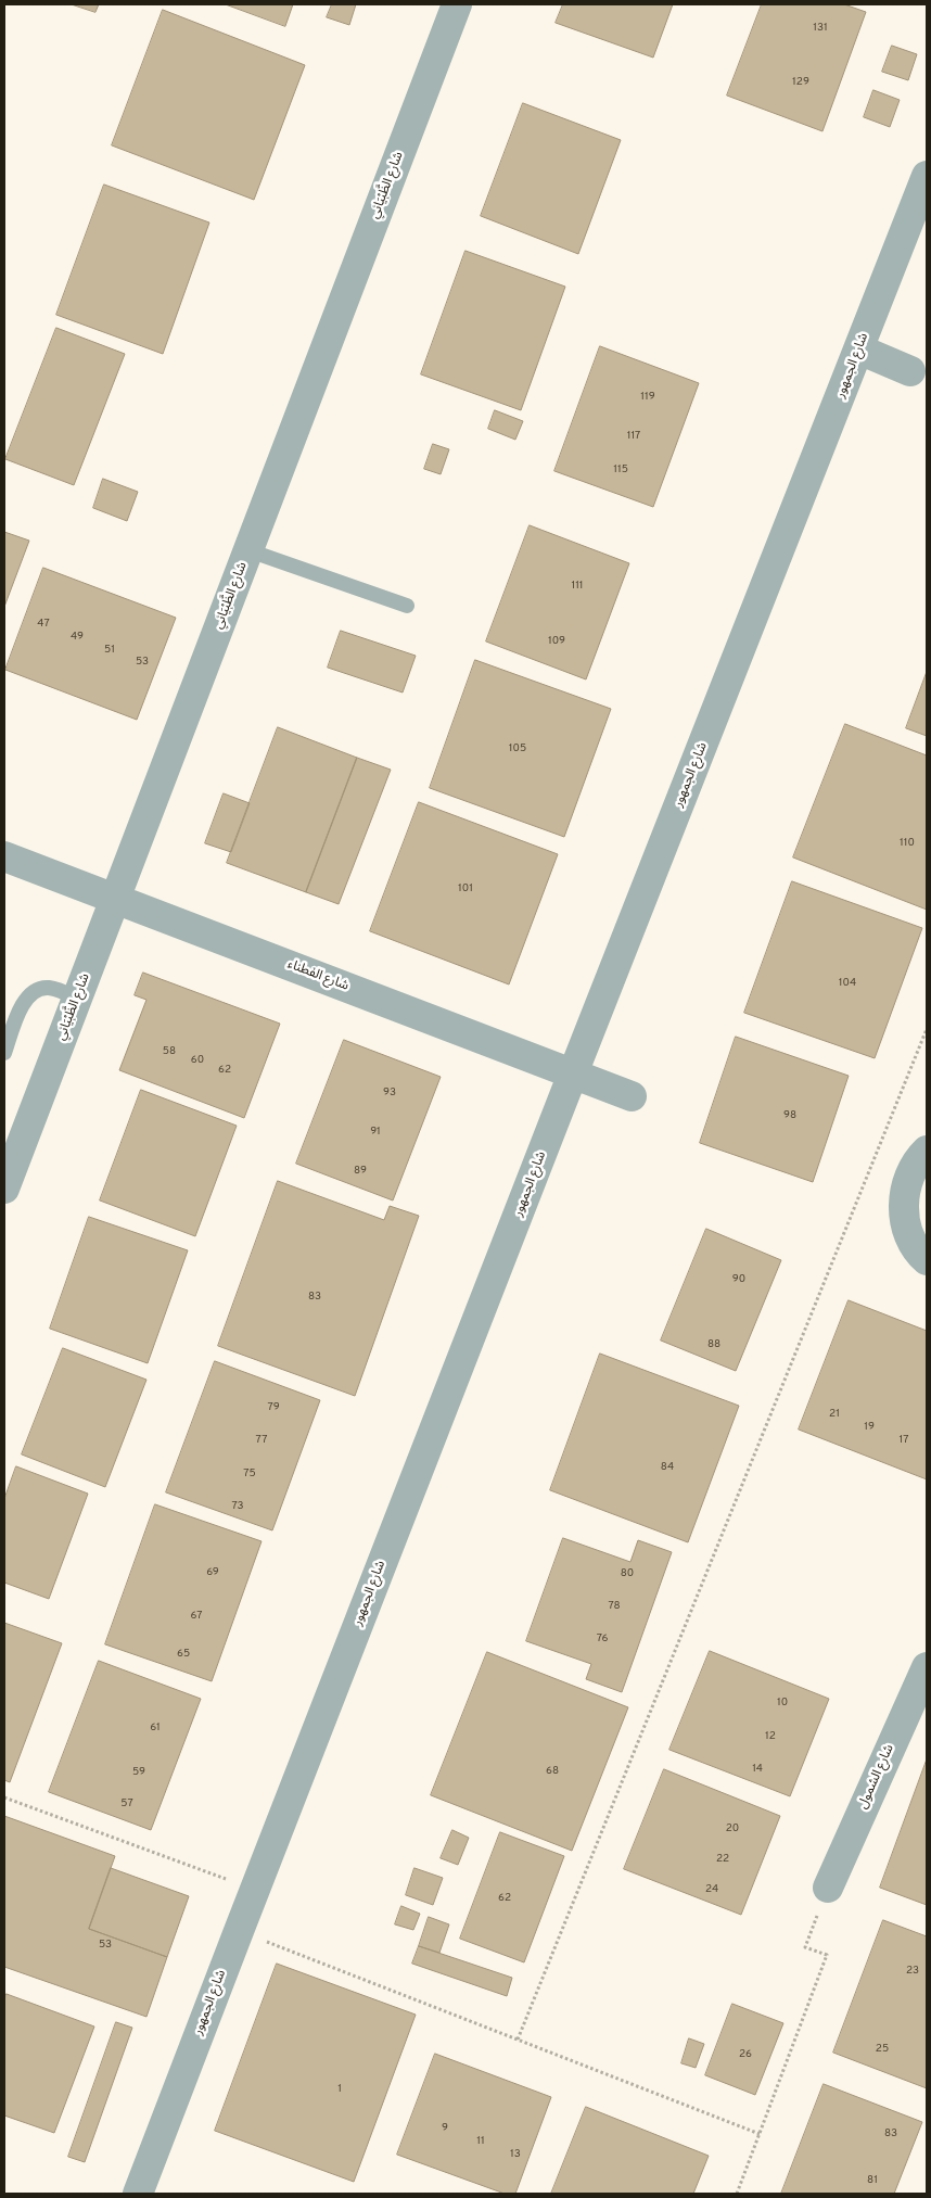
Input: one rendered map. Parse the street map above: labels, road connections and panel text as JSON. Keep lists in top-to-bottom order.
{
  "streets": {
    "street": [
      "شارع الظَّبْيَاني",
      "شارع الجمهور",
      "شارع الفطناء",
      "شارع الشمول"
    ]
  },
  "crossings": [
    ["شارع الظَّبْيَاني", "شارع الفطناء"],
    ["شارع الجمهور", "شارع الفطناء"]
  ],
  "house_numbers": [
    "131",
    "129",
    "119",
    "117",
    "115",
    "111",
    "47",
    "49",
    "109",
    "51",
    "53",
    "105",
    "110",
    "101",
    "104",
    "58",
    "60",
    "62",
    "93",
    "98",
    "91",
    "89",
    "90",
    "83",
    "88",
    "79",
    "21",
    "19",
    "77",
    "17",
    "84",
    "75",
    "73",
    "69",
    "80",
    "78",
    "67",
    "76",
    "65",
    "10",
    "61",
    "12",
    "14",
    "68",
    "59",
    "57",
    "20",
    "22",
    "24",
    "62",
    "53",
    "23",
    "25",
    "26",
    "1",
    "9",
    "83",
    "11",
    "13",
    "81"
  ]
}
